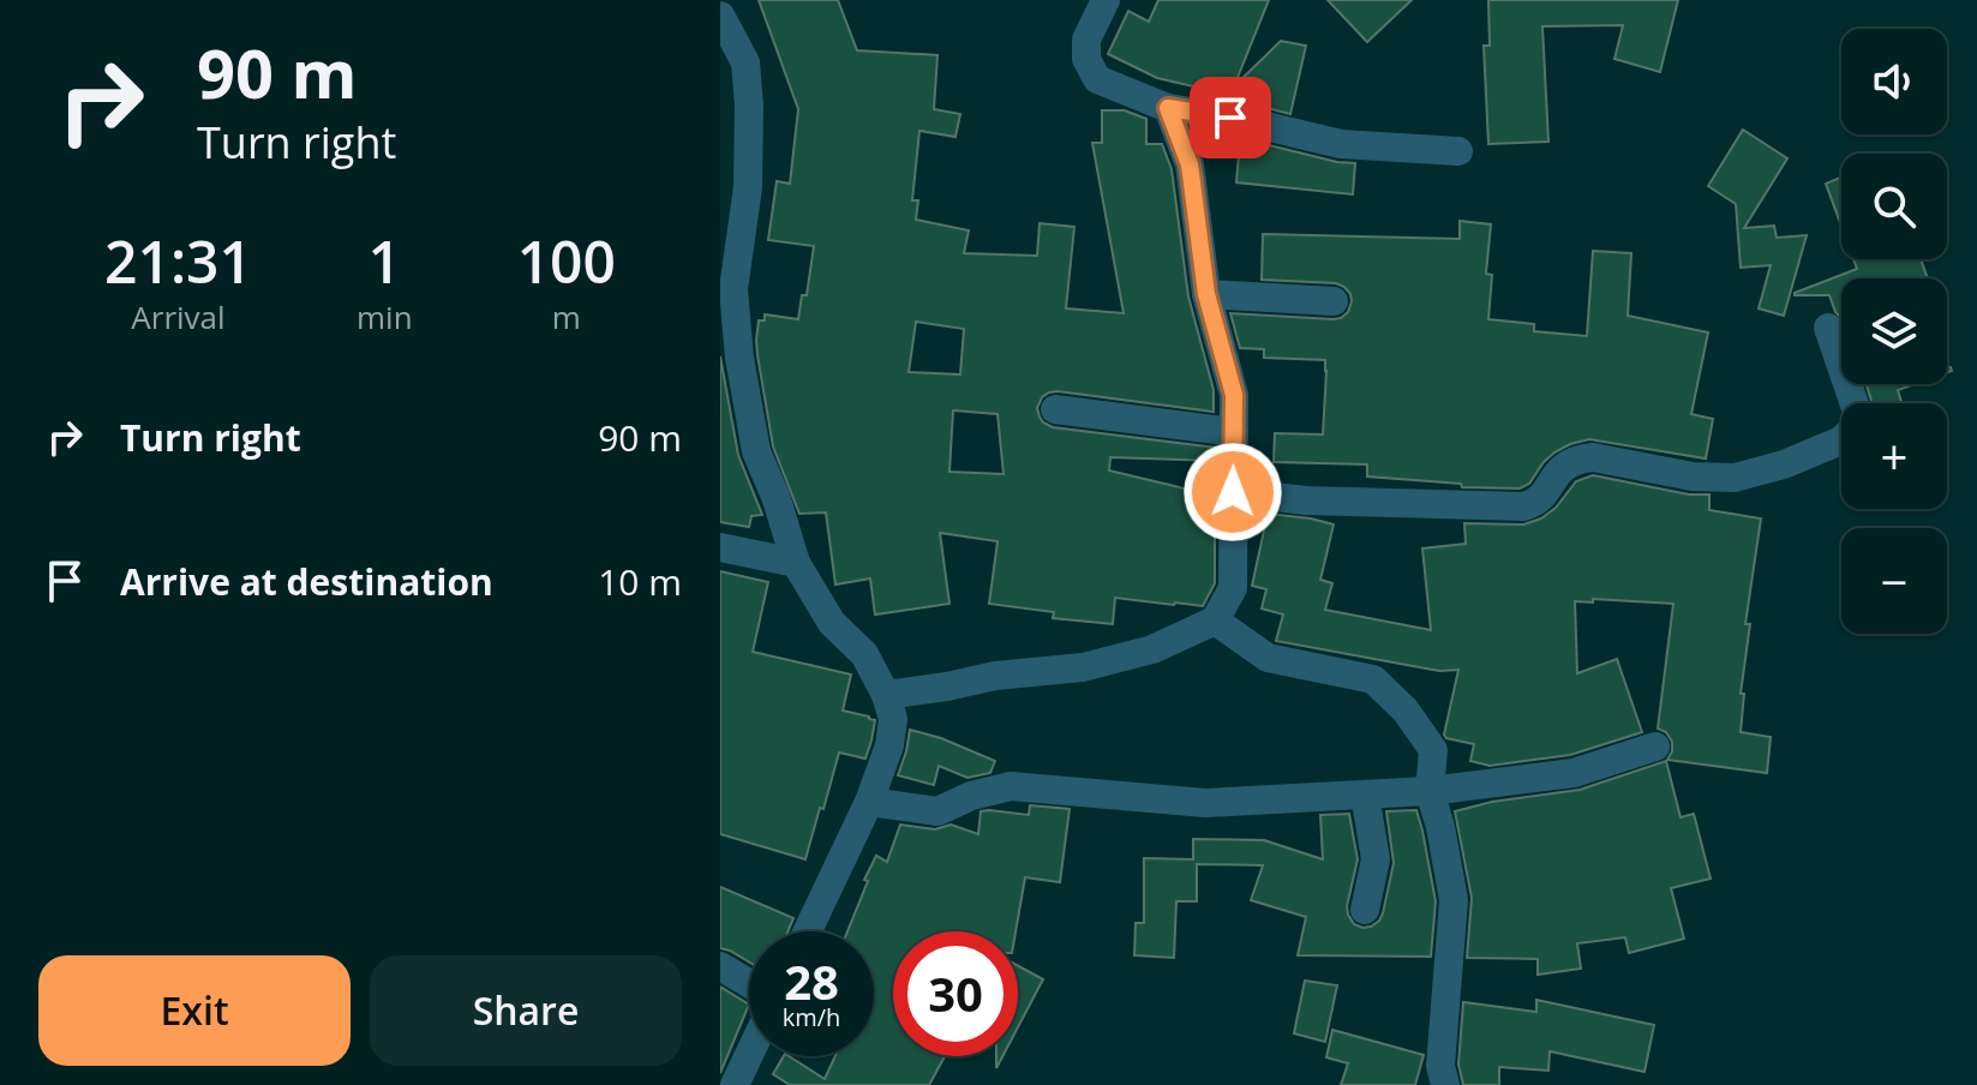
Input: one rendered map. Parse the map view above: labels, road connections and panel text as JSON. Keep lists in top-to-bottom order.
{
  "page": {
    "turn": ["90 m", "Turn right"],
    "map_buttons": ["+", "−"],
    "eta": [
      "21:31",
      "Arrival",
      "1",
      "min",
      "100",
      "m"
    ],
    "list": [
      {
        "name": "Turn right",
        "value": "90 m"
      },
      {
        "name": "Arrive at destination",
        "value": "10 m"
      }
    ],
    "speed": "28 km/h",
    "limit": "30",
    "buttons": ["Exit", "Share"]
  }
}
